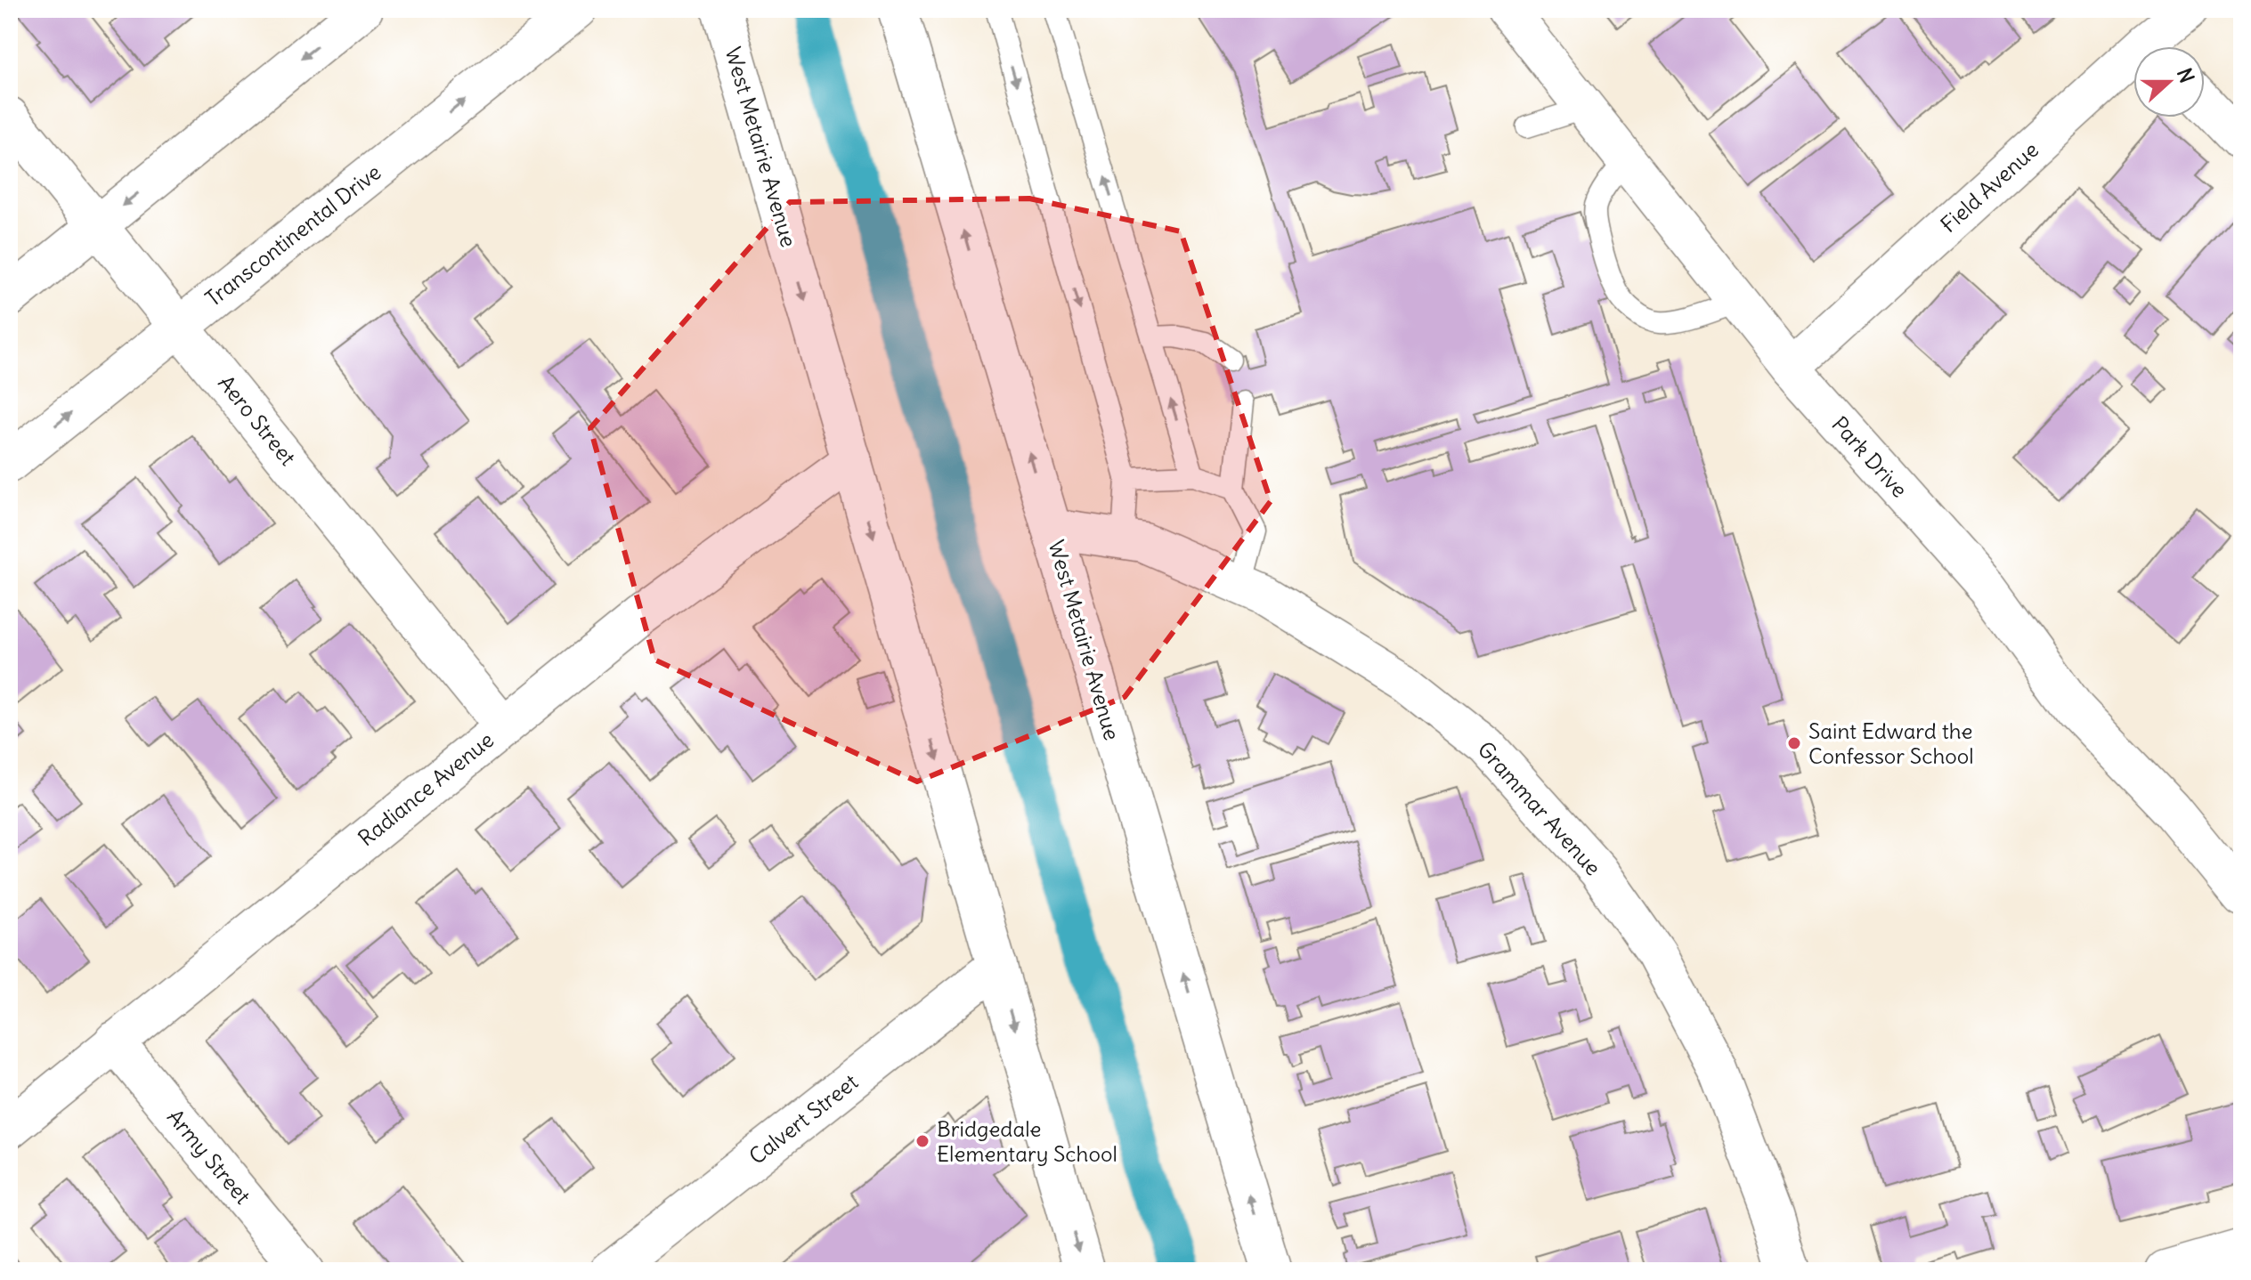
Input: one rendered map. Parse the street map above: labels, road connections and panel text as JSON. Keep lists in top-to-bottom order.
{
  "streets": {
    "street": [
      "West Metairie Avenue",
      "Field Avenue",
      "Transcontinental Drive",
      "Aero Street",
      "Park Drive",
      "Radiance Avenue",
      "Grammar Avenue",
      "Calvert Street",
      "Army Street"
    ]
  },
  "crossings": [
    ["West Metairie Avenue", "Radiance Avenue"],
    ["West Metairie Avenue", "Grammar Avenue"],
    ["West Metairie Avenue", "Calvert Street"],
    ["Field Avenue", "Park Drive"],
    ["Transcontinental Drive", "Aero Street"],
    ["Aero Street", "Radiance Avenue"],
    ["Radiance Avenue", "Army Street"]
  ],
  "places": ["Saint Edward the Confessor School", "Bridgedale Elementary School"],
  "north": "right"
}
